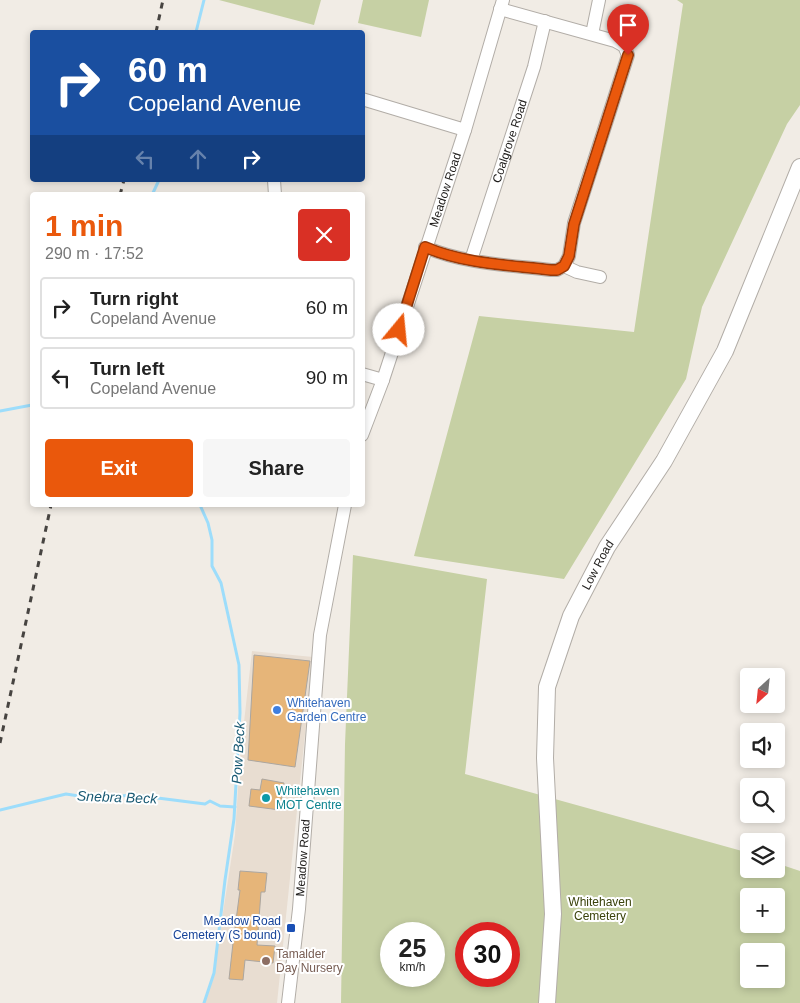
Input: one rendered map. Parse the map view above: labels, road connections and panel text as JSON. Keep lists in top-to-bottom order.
{
  "streets": {
    "main road": ["Low Road"],
    "street": ["Coalgrove Road", "Meadow Road"]
  },
  "water": ["Pow Beck", "Snebra Beck"],
  "parks": ["Whitehaven Cemetery"],
  "places": {
    "other": ["Whitehaven Garden Centre", "Whitehaven MOT Centre", "Tamalder Day Nursery"],
    "transit": ["Meadow Road Cemetery (S bound)"]
  },
  "north": "bottom left",
  "page": {
    "turn": ["60 m", "Copeland Avenue"],
    "heading": ["1 min", "290 m · 17:52"],
    "list": [
      {
        "name": "Turn right",
        "note": "Copeland Avenue",
        "value": "60 m"
      },
      {
        "name": "Turn left",
        "note": "Copeland Avenue",
        "value": "90 m"
      }
    ],
    "buttons": ["Exit", "Share"],
    "map_buttons": ["+", "−"],
    "speed": "25 km/h",
    "limit": "30"
  }
}
